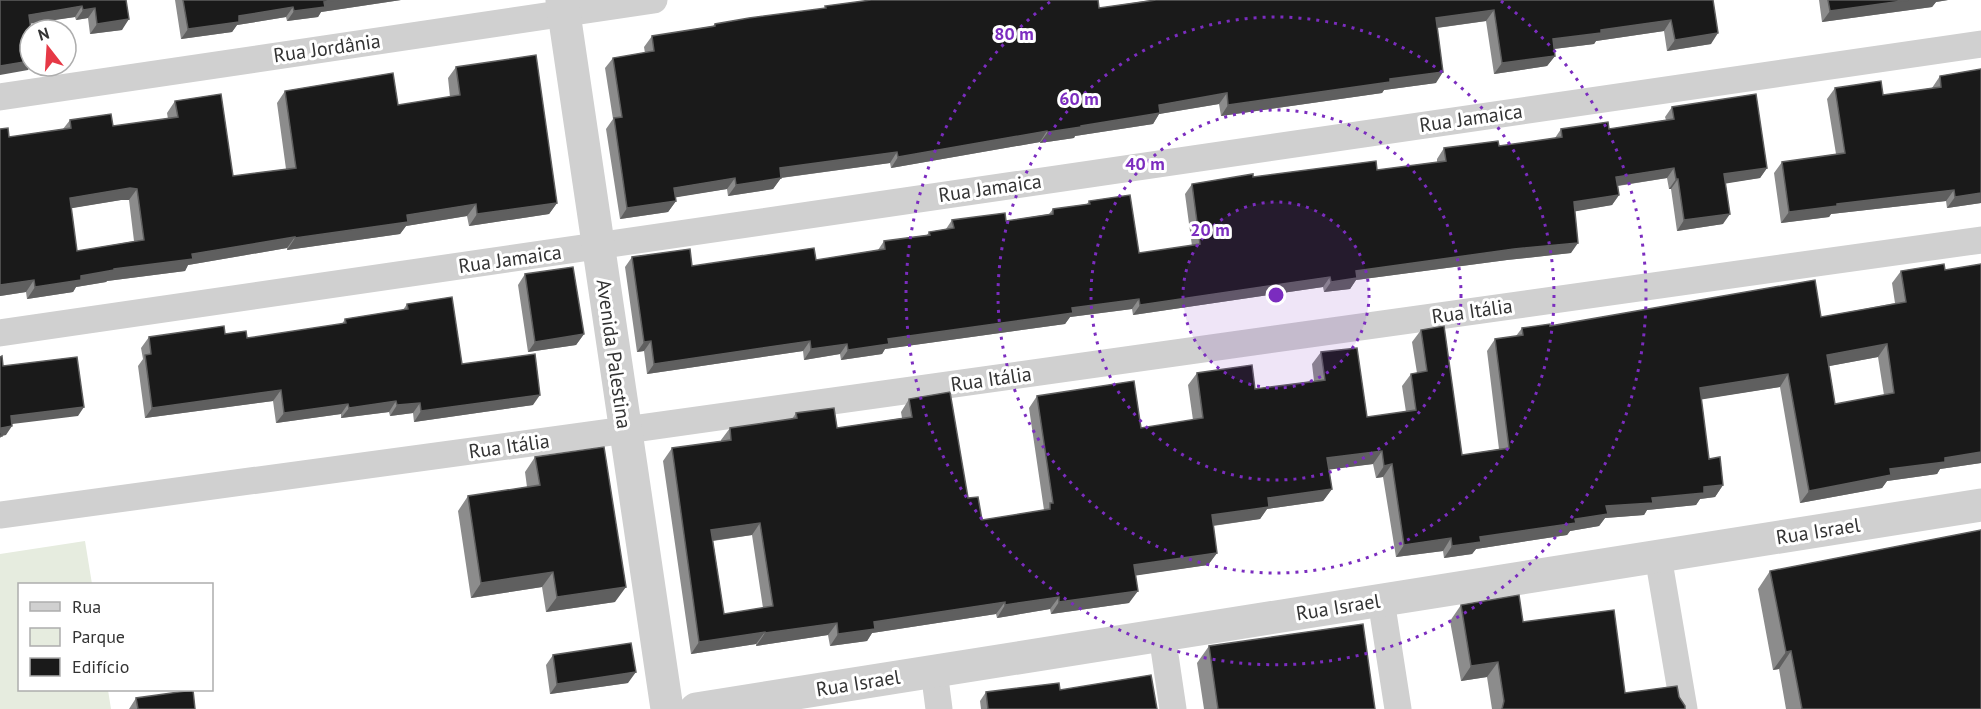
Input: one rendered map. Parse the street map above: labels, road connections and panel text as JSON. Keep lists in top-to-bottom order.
{
  "streets": {
    "street": [
      "Rua Jordânia",
      "Rua Jamaica",
      "Rua Itália",
      "Avenida Palestina",
      "Rua Israel"
    ]
  },
  "crossings": [
    ["Rua Jordânia", "Avenida Palestina"],
    ["Rua Jamaica", "Avenida Palestina"],
    ["Rua Itália", "Avenida Palestina"]
  ],
  "legend": ["Rua", "Parque", "Edifício"],
  "north": "top",
  "rings": [
    "80 m",
    "60 m",
    "40 m",
    "20 m"
  ]
}
